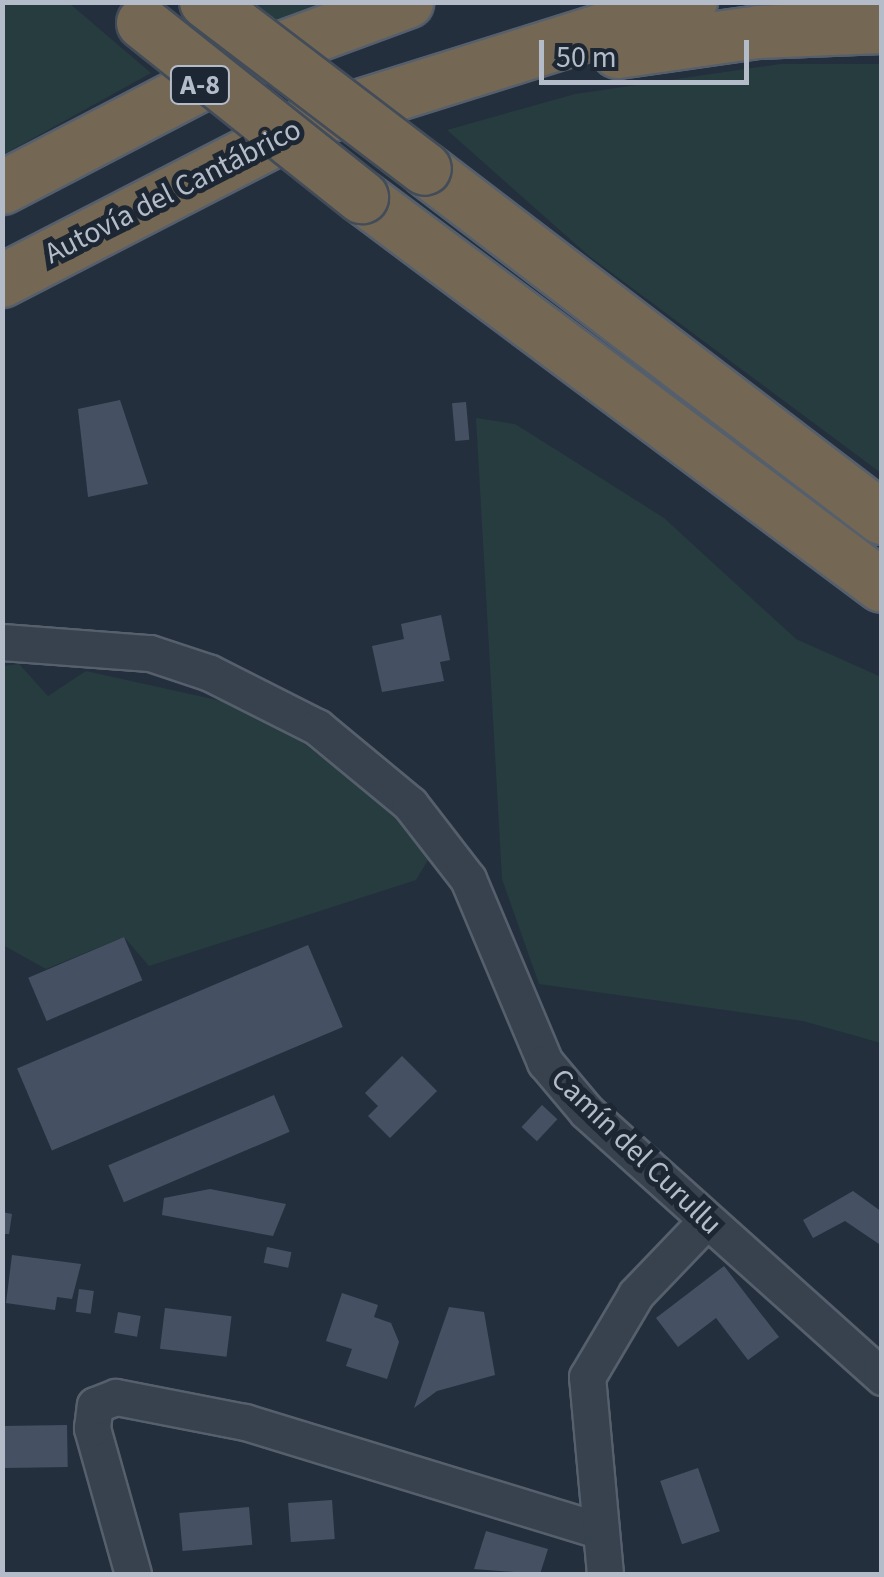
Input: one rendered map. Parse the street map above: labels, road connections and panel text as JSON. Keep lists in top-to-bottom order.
{
  "streets": {
    "highway": ["A-8", "Autovía del Cantábrico"],
    "street": ["Camín del Curullu"]
  },
  "scale_bar": "50 m"
}
